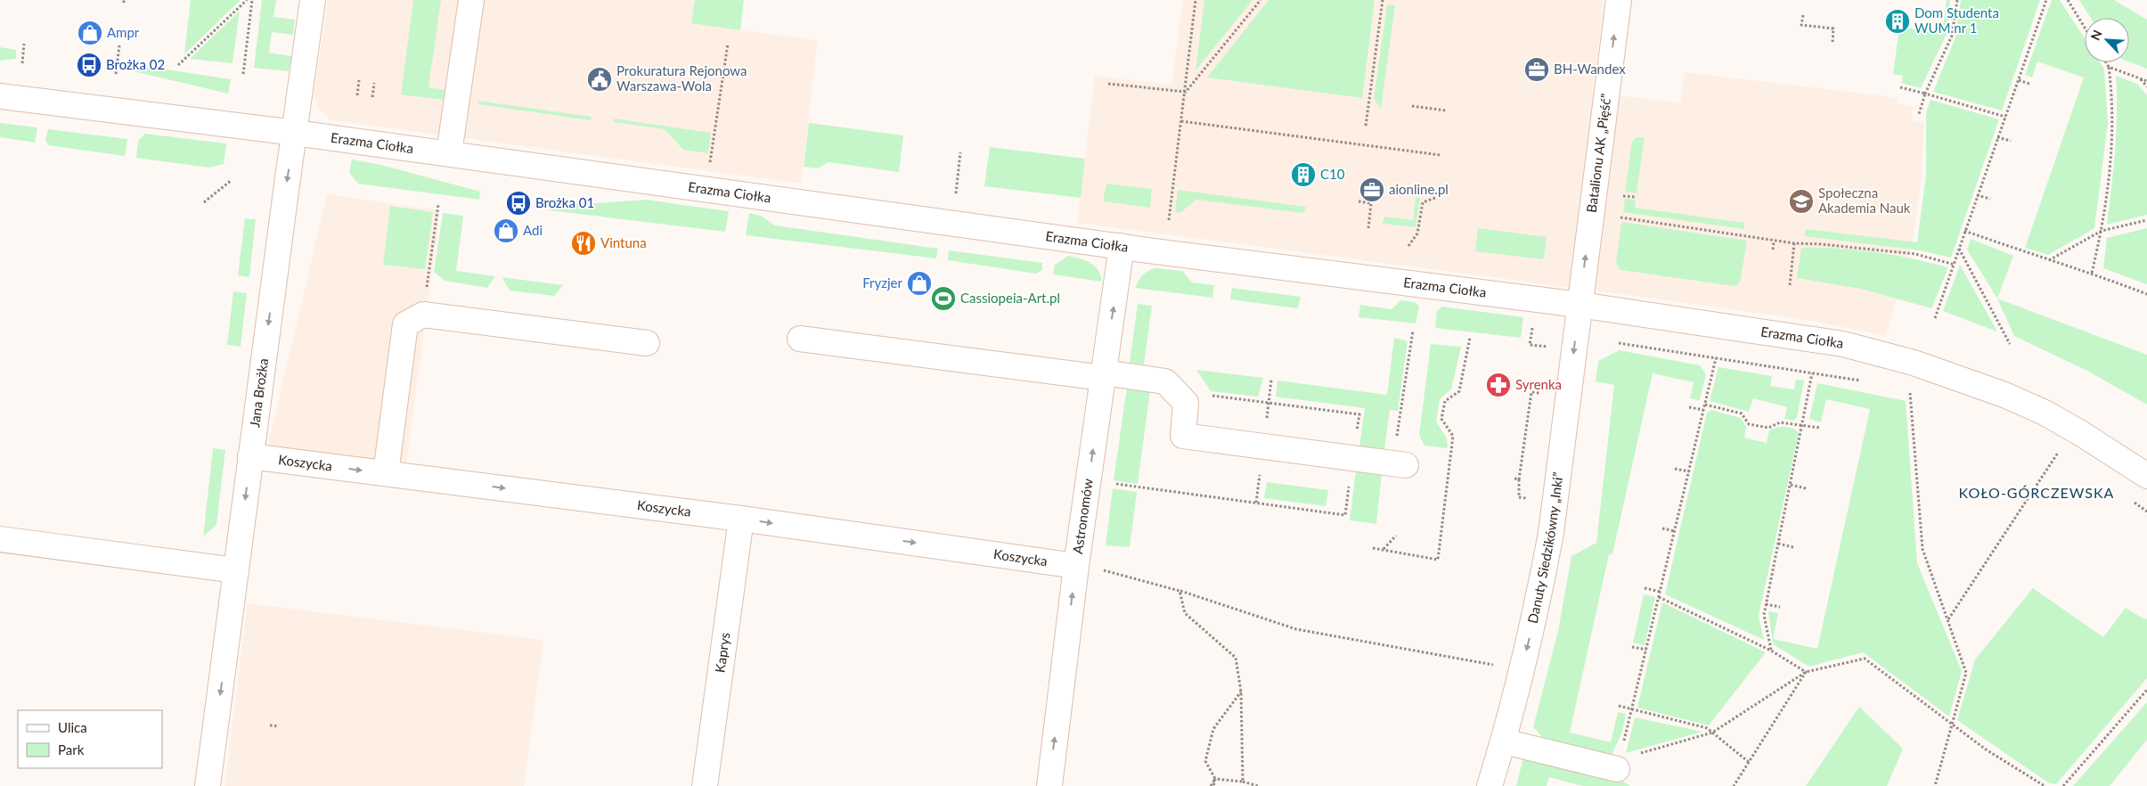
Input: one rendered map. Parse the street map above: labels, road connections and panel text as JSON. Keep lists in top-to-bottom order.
{
  "streets": {
    "street": [
      "Erazma Ciołka",
      "Batalionu AK „Pięść”",
      "Jana Brożka",
      "Koszycka",
      "Astronomów",
      "Danuty Siedzikówny „Inki”",
      "Kaprys"
    ]
  },
  "crossings": [
    ["Erazma Ciołka", "Batalionu AK „Pięść”"],
    ["Erazma Ciołka", "Jana Brożka"],
    ["Erazma Ciołka", "Astronomów"],
    ["Erazma Ciołka", "Danuty Siedzikówny „Inki”"],
    ["Batalionu AK „Pięść”", "Danuty Siedzikówny „Inki”"],
    ["Jana Brożka", "Koszycka"],
    ["Koszycka", "Astronomów"],
    ["Koszycka", "Kaprys"]
  ],
  "one_way": [
    "Batalionu AK „Pięść”",
    "Jana Brożka",
    "Astronomów",
    "Danuty Siedzikówny „Inki”"
  ],
  "districts": ["KOŁO-GÓRCZEWSKA"],
  "places": {
    "building": ["Dom Studenta WUM nr 1", "C10"],
    "shop": ["Ampr", "Adi", "Fryzjer"],
    "bus stop": ["Brożka 02", "Brożka 01"],
    "office": ["BH-Wandex", "aionline.pl"],
    "public building": ["Prokuratura Rejonowa Warszawa-Wola"],
    "school or university": ["Społeczna Akademia Nauk"],
    "restaurant": ["Vintuna"],
    "sports": ["Cassiopeia-Art.pl"],
    "pharmacy": ["Syrenka"]
  },
  "legend": ["Ulica", "Park"],
  "north": "top left"
}
